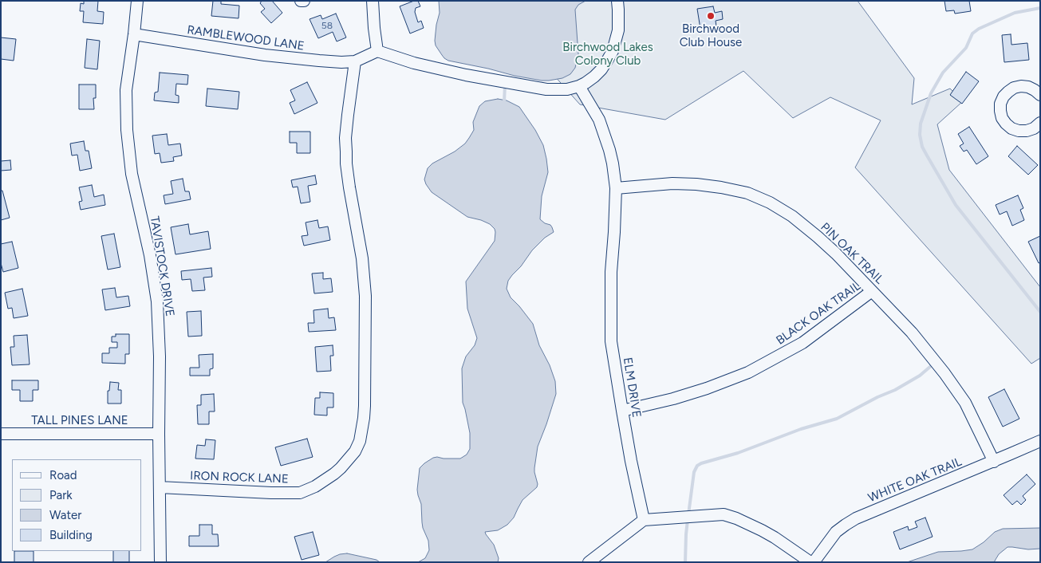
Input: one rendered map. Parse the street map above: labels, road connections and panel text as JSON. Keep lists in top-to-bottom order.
{
  "streets": {
    "street": [
      "RAMBLEWOOD LANE",
      "PIN OAK TRAIL",
      "TAVISTOCK DRIVE",
      "BLACK OAK TRAIL",
      "ELM DRIVE",
      "TALL PINES LANE",
      "IRON ROCK LANE",
      "WHITE OAK TRAIL"
    ]
  },
  "crossings": [
    ["RAMBLEWOOD LANE", "TAVISTOCK DRIVE"],
    ["RAMBLEWOOD LANE", "IRON ROCK LANE"],
    ["PIN OAK TRAIL", "BLACK OAK TRAIL"],
    ["PIN OAK TRAIL", "ELM DRIVE"],
    ["PIN OAK TRAIL", "WHITE OAK TRAIL"],
    ["TAVISTOCK DRIVE", "TALL PINES LANE"],
    ["TAVISTOCK DRIVE", "IRON ROCK LANE"],
    ["BLACK OAK TRAIL", "ELM DRIVE"]
  ],
  "parks": ["Birchwood Lakes Colony Club"],
  "places": ["Birchwood Club House"],
  "house_numbers": ["58"],
  "legend": [
    "Road",
    "Park",
    "Water",
    "Building"
  ]
}
